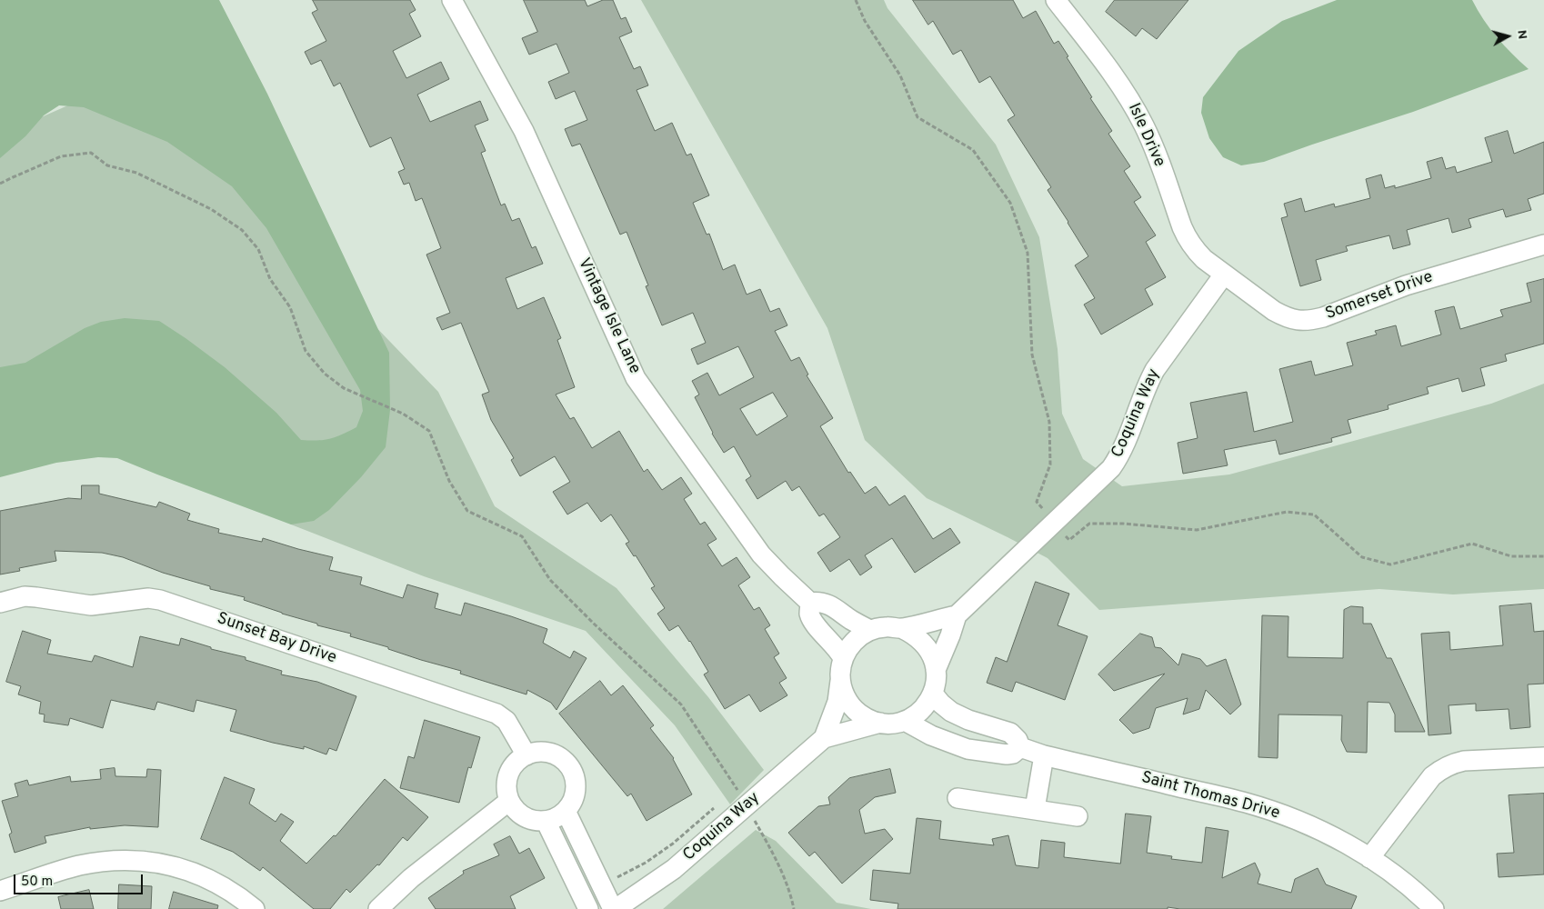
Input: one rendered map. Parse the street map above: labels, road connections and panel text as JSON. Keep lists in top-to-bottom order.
{
  "streets": {
    "street": [
      "Isle Drive",
      "Somerset Drive",
      "Vintage Isle Lane",
      "Coquina Way",
      "Sunset Bay Drive",
      "Saint Thomas Drive"
    ]
  },
  "crossings": [
    ["Isle Drive", "Somerset Drive"],
    ["Isle Drive", "Coquina Way"],
    ["Somerset Drive", "Coquina Way"],
    ["Coquina Way", "Saint Thomas Drive"]
  ],
  "scale_bar": "50 m",
  "north": "right"
}
